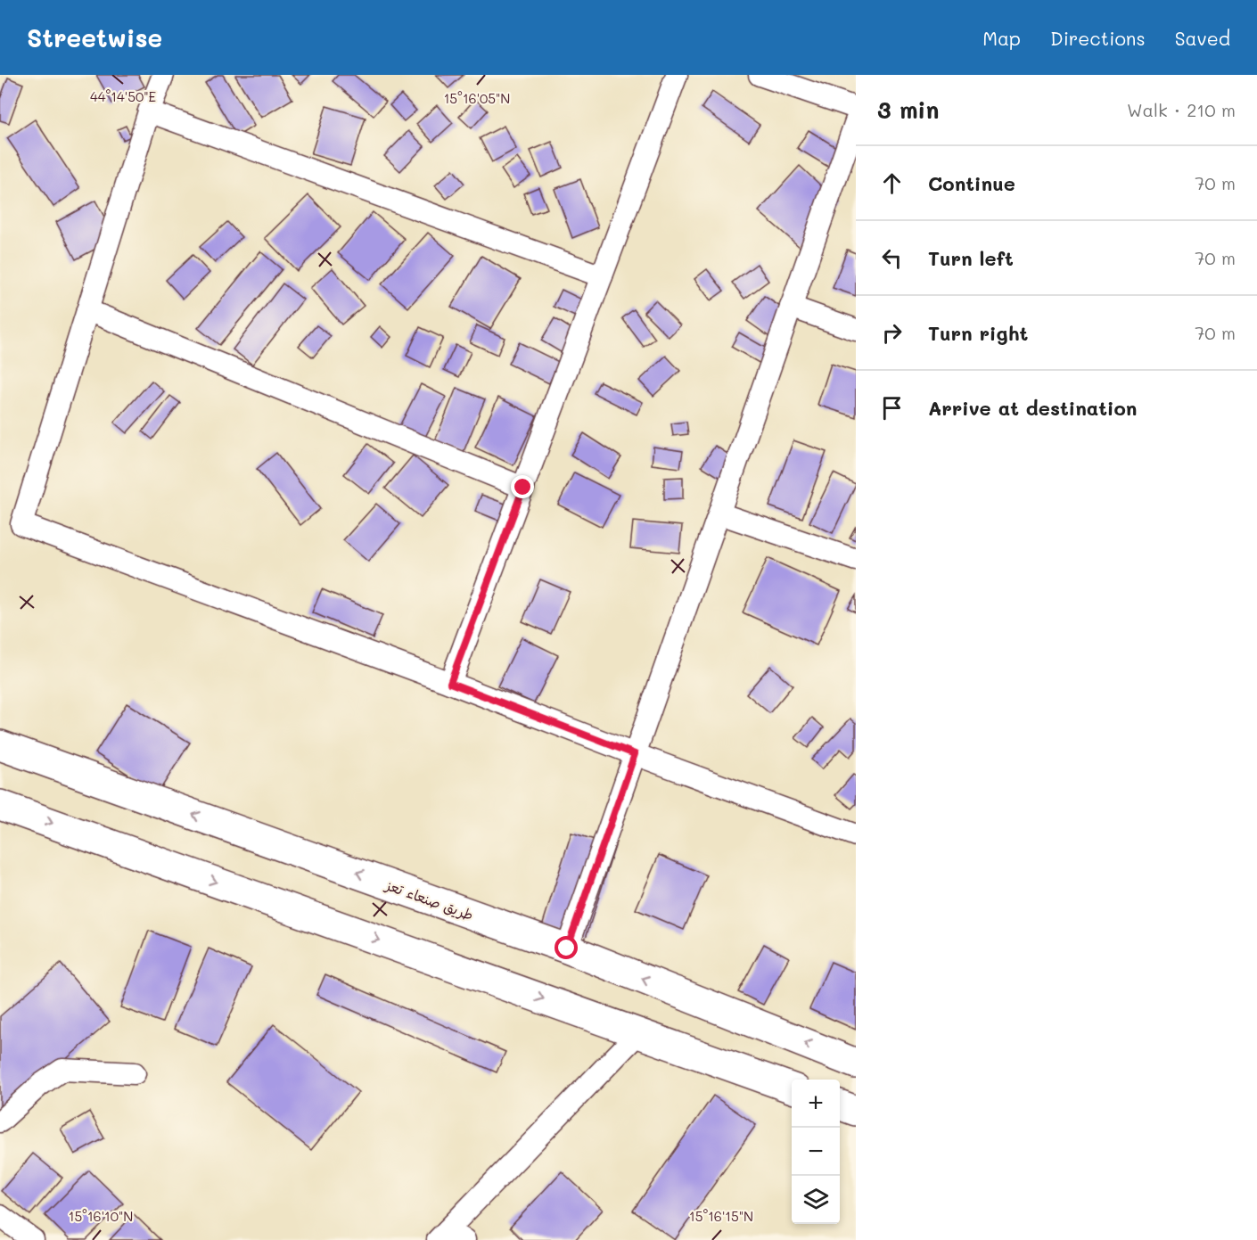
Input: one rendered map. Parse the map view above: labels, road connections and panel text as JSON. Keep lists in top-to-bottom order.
{
  "streets": {
    "highway": ["طريق صنعاء تعز"]
  },
  "page": {
    "header": "Streetwise",
    "nav": ["Map", "Directions", "Saved"],
    "heading": ["3 min", "Walk · 210 m"],
    "list": [
      ["Continue", "70 m"],
      ["Turn left", "70 m"],
      ["Turn right", "70 m"],
      "Arrive at destination"
    ],
    "map_buttons": ["+", "−"]
  },
  "coordinates": [
    "44°14'50\"E",
    "15°16'05\"N",
    "15°16'10\"N",
    "15°16'15\"N"
  ]
}
